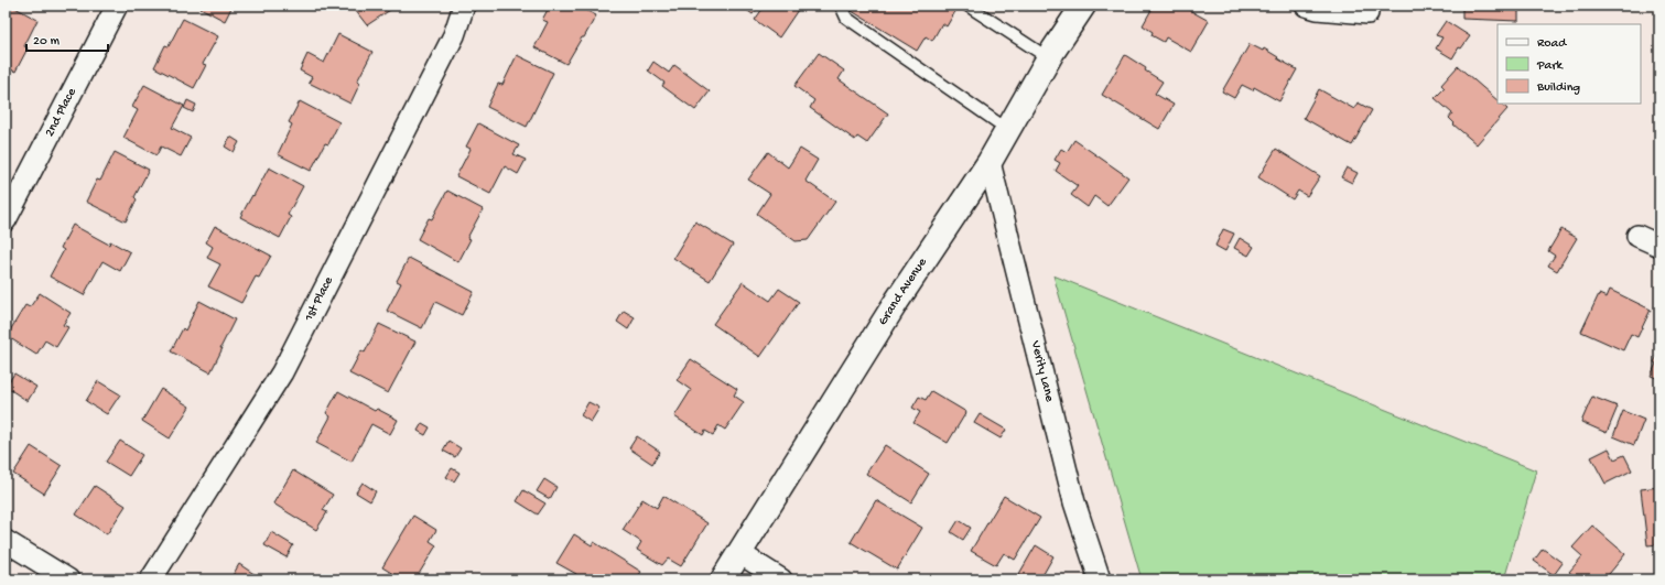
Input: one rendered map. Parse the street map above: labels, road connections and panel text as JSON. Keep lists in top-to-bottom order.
{
  "streets": {
    "street": [
      "2nd Place",
      "Grand Avenue",
      "1st Place",
      "Verity Lane"
    ]
  },
  "crossings": [
    ["Grand Avenue", "Verity Lane"]
  ],
  "legend": ["Road", "Park", "Building"],
  "scale_bar": "20 m"
}
